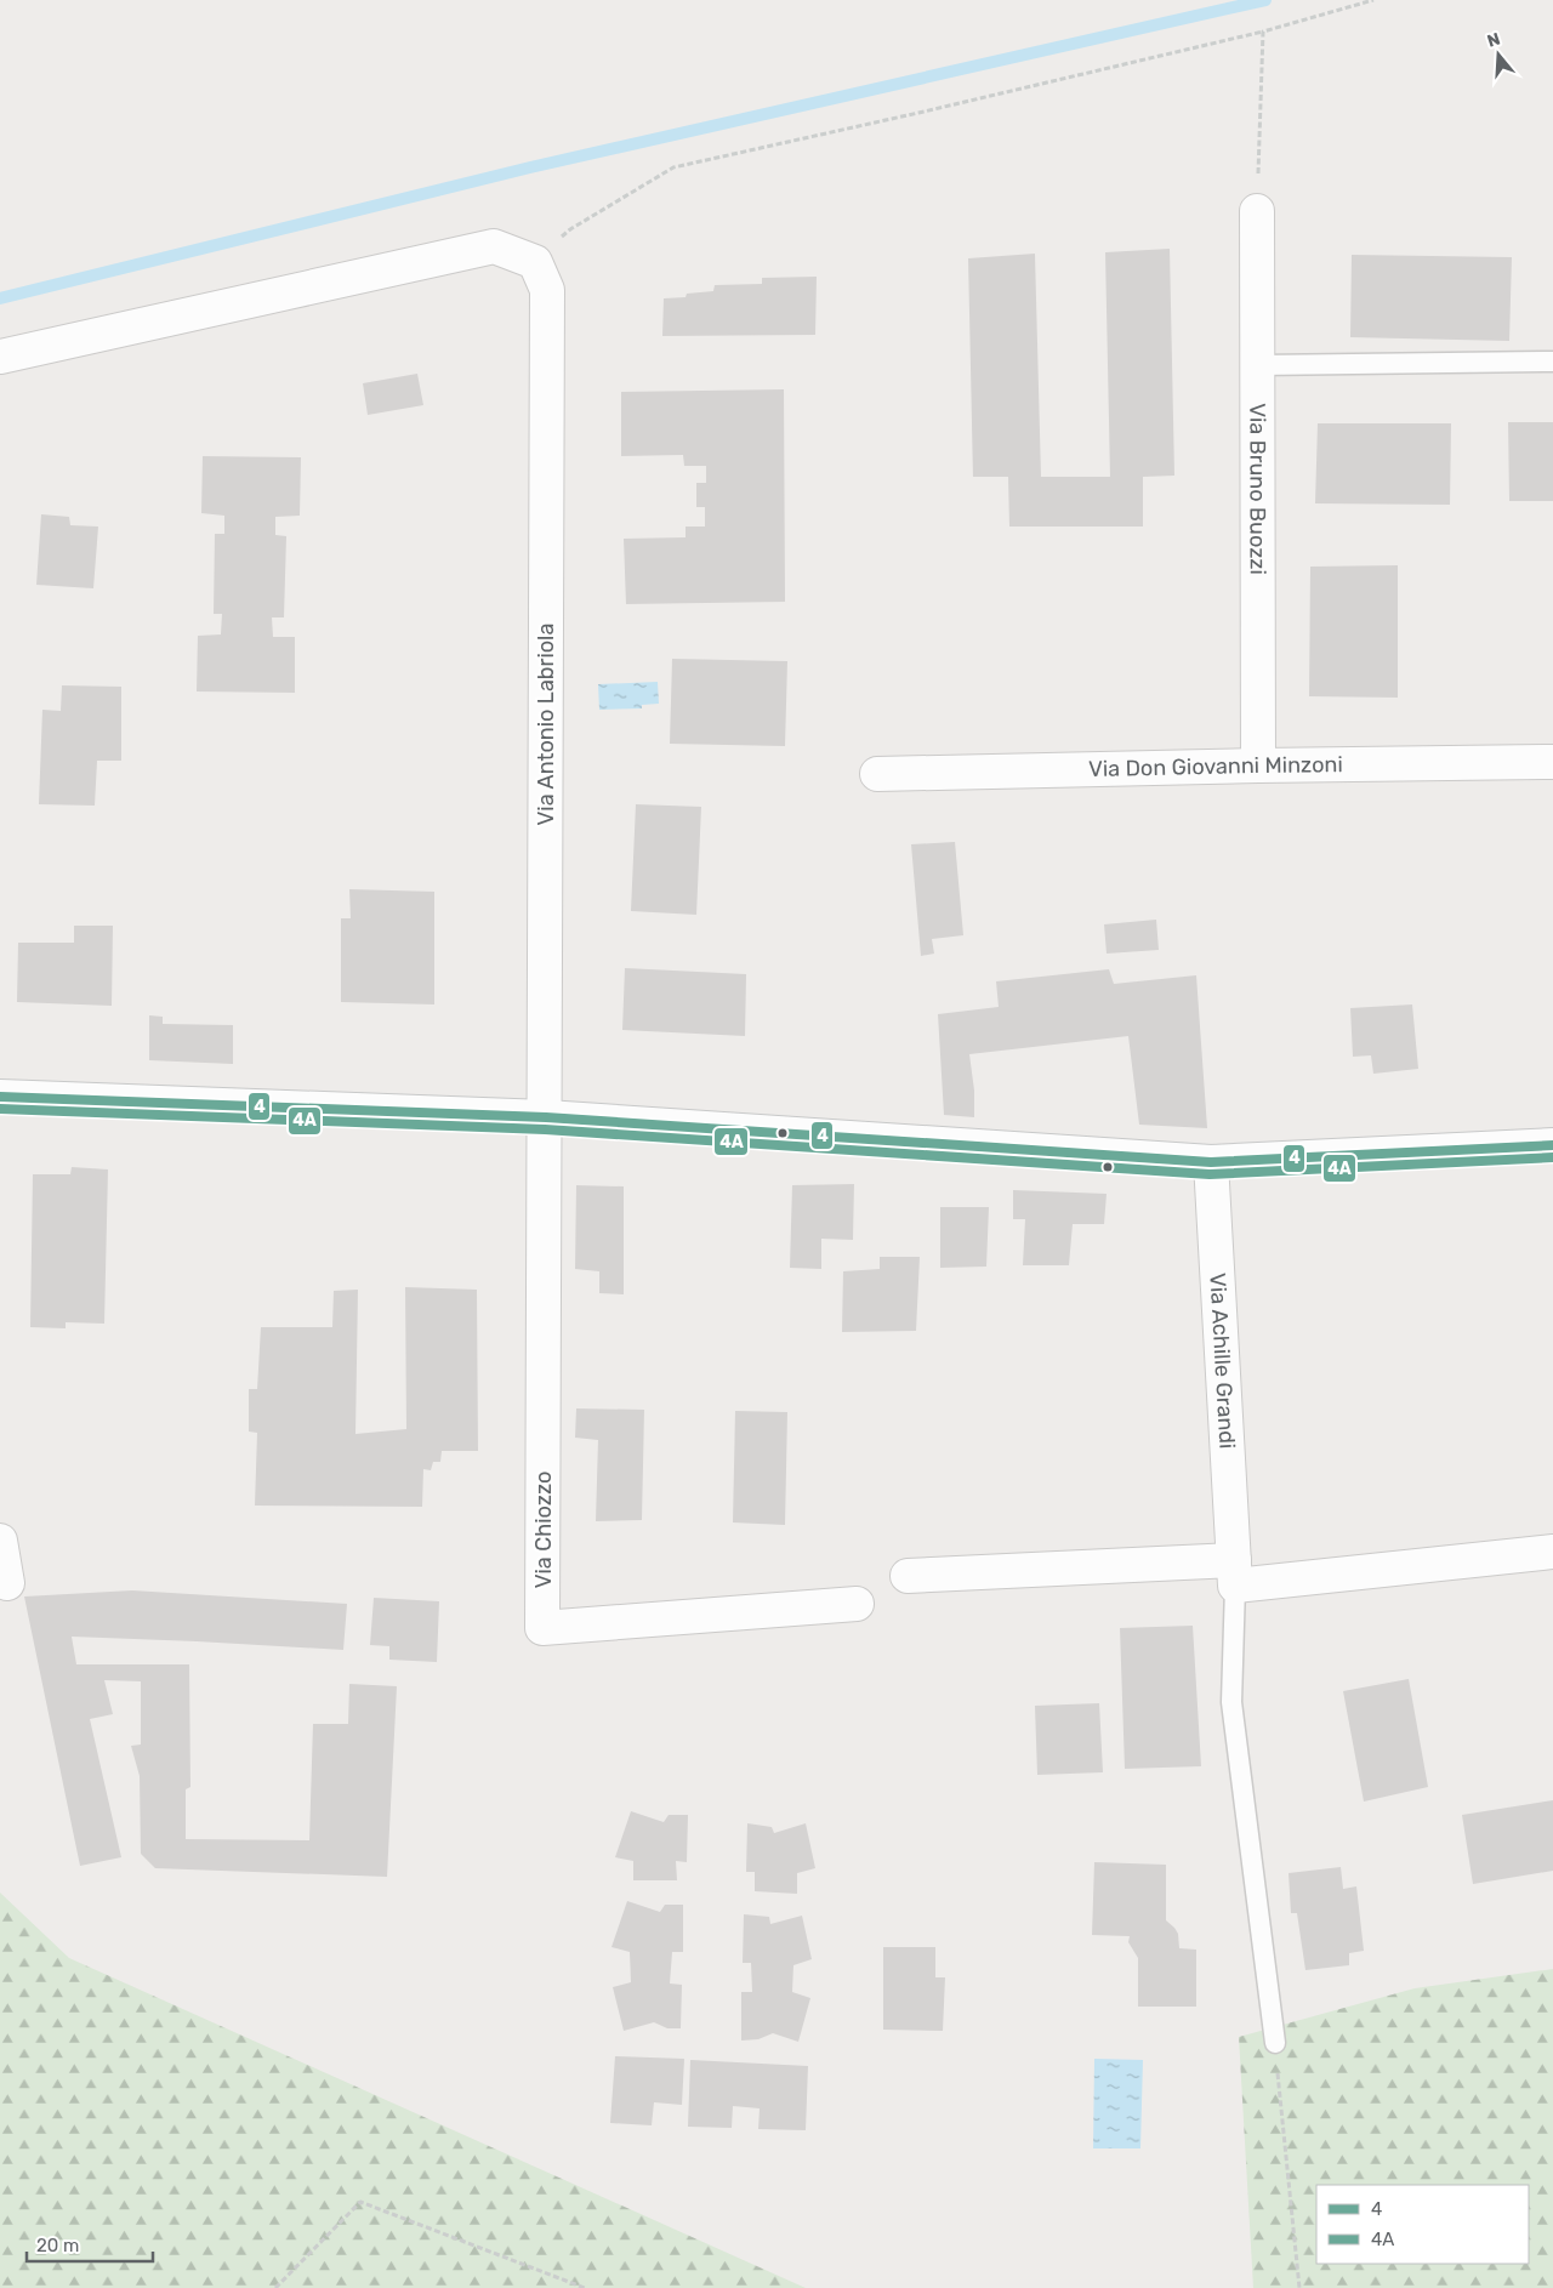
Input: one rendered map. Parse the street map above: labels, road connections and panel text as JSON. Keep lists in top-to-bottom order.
{
  "streets": {
    "street": [
      "Via Bruno Buozzi",
      "Via Antonio Labriola",
      "Via Don Giovanni Minzoni",
      "Via Achille Grandi",
      "Via Chiozzo"
    ]
  },
  "crossings": [
    ["Via Bruno Buozzi", "Via Don Giovanni Minzoni"],
    ["Via Antonio Labriola", "Via Chiozzo"]
  ],
  "lines": ["transit line 4", "transit line 4A"],
  "legend": ["4", "4A"],
  "scale_bar": "20 m",
  "north": "top"
}
